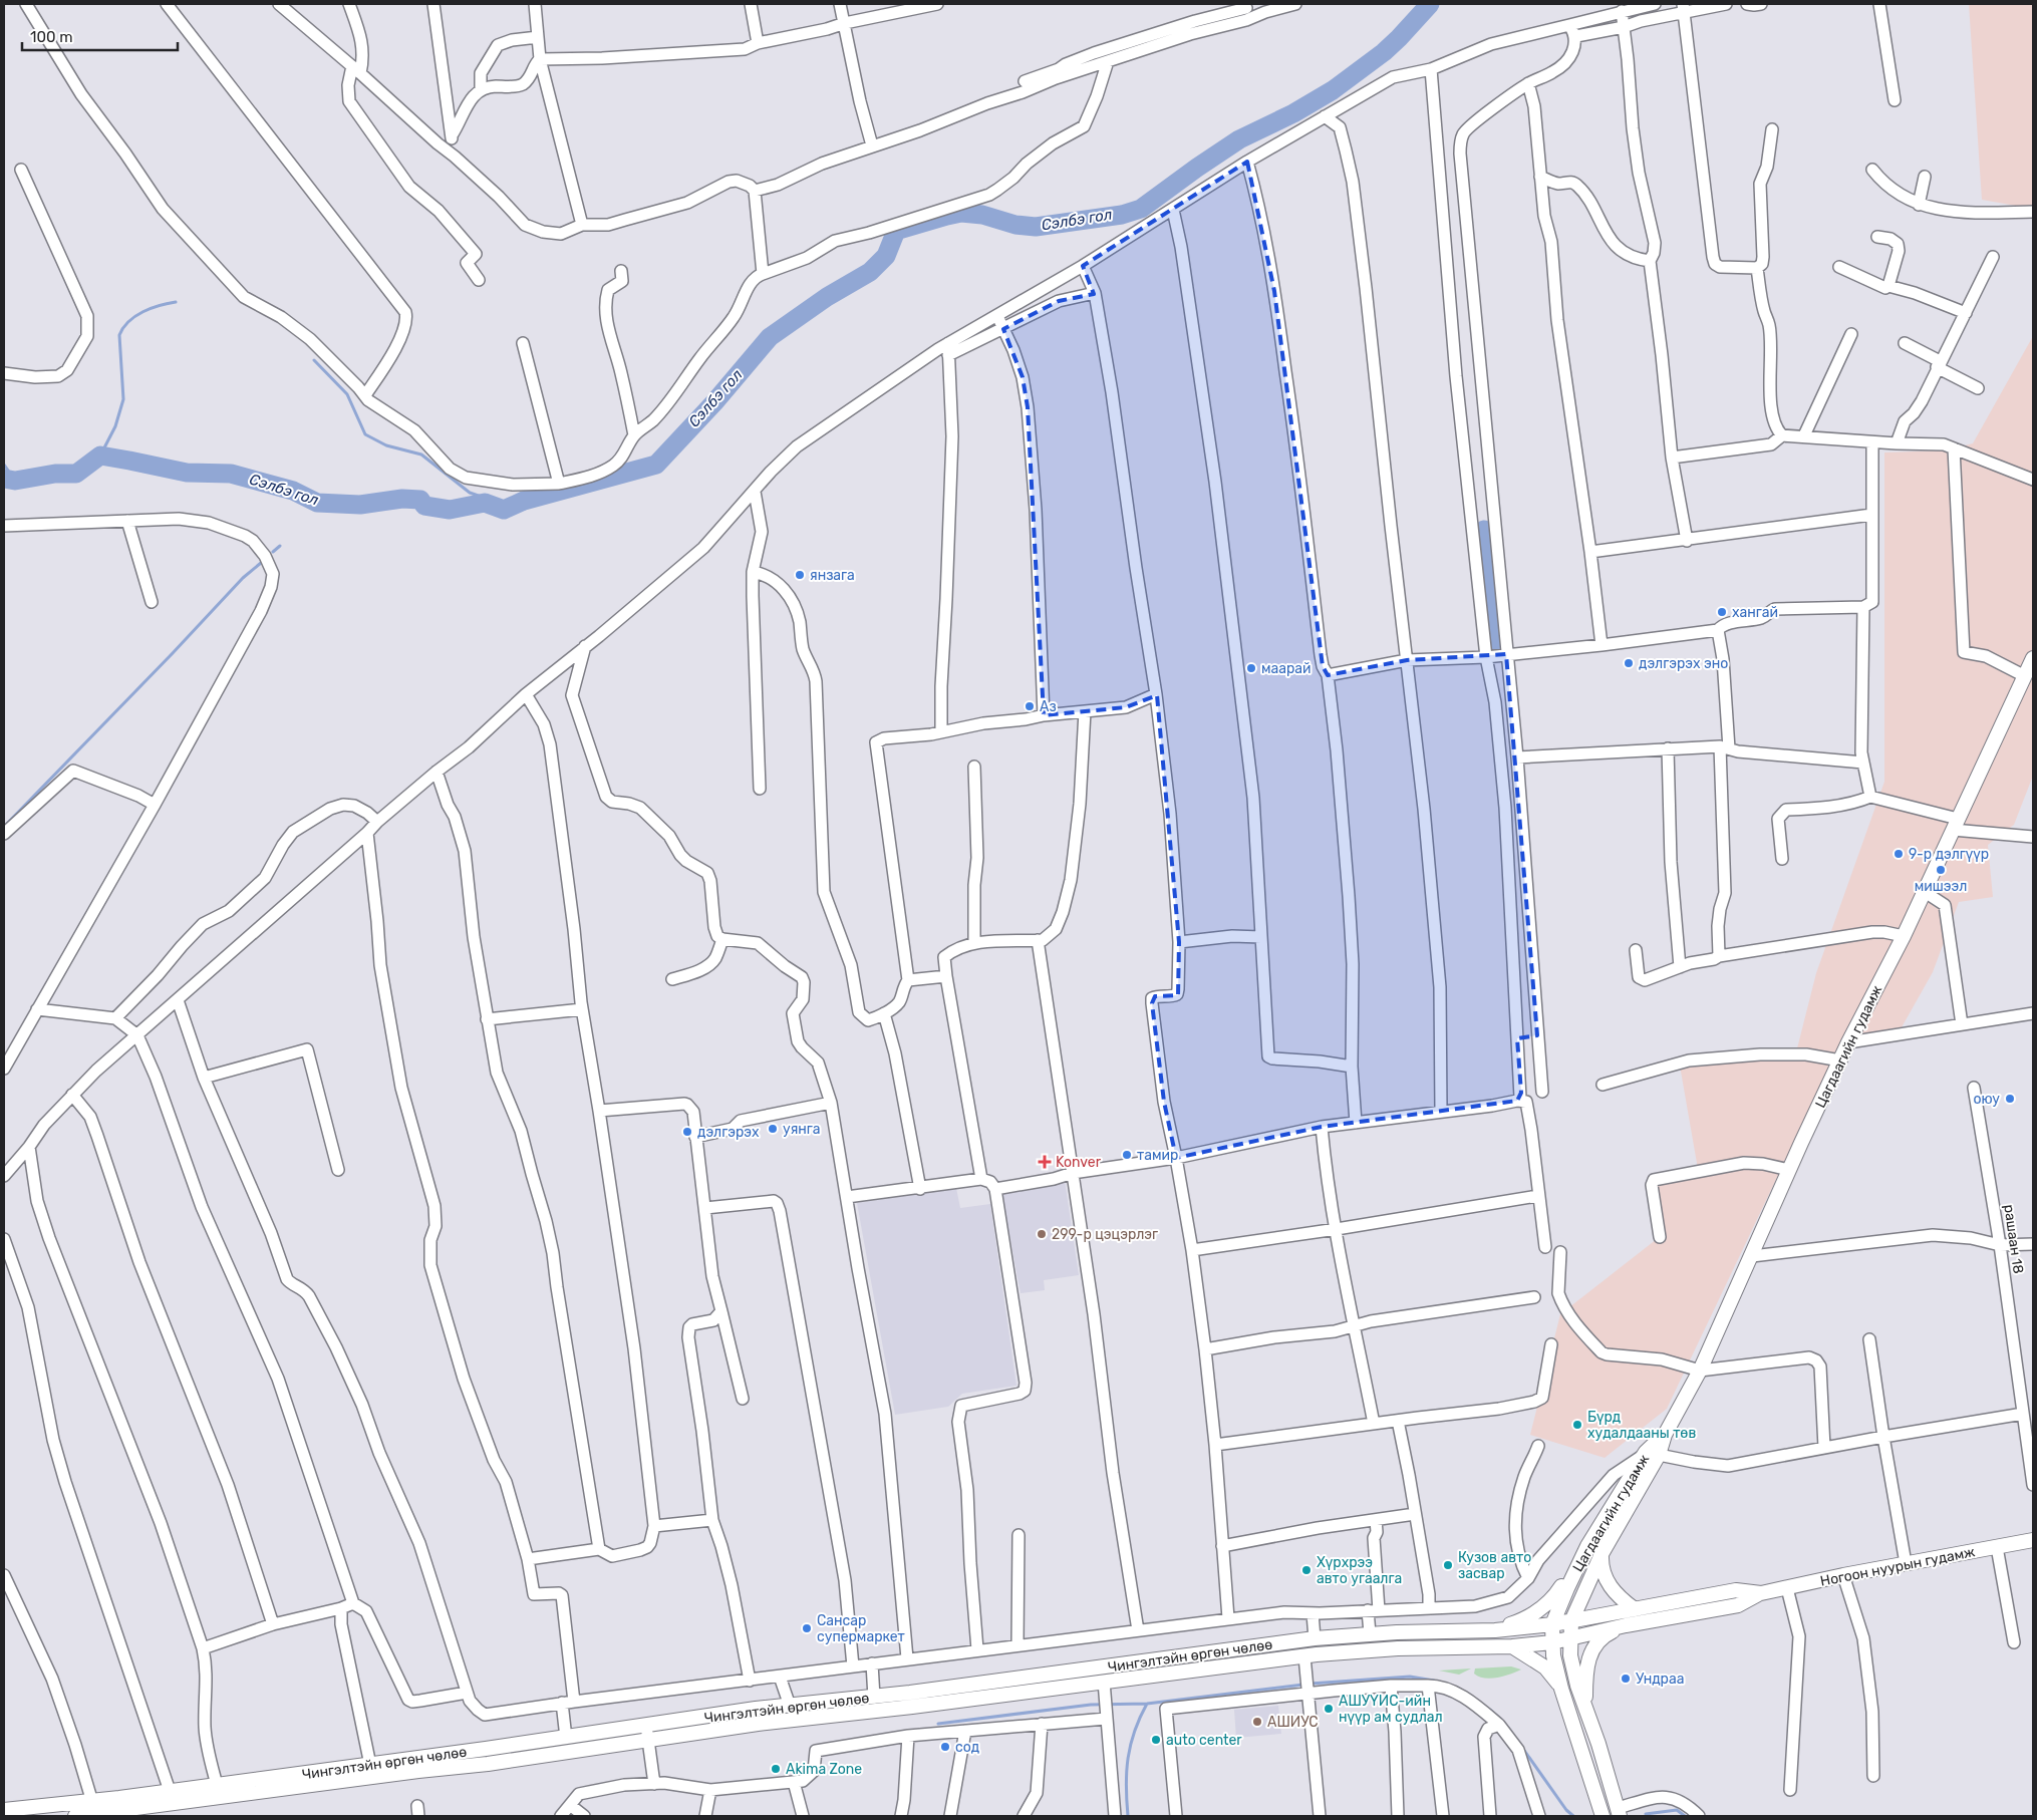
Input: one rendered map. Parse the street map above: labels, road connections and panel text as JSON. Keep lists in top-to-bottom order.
{
  "streets": {
    "main road": ["Цагдаагийн гудамж", "Ногоон нуурын гудамж", "Чингэлтэйн өргөн чөлөө"],
    "street": ["рашаан 18"]
  },
  "crossings": [
    ["Цагдаагийн гудамж", "Ногоон нуурын гудамж"],
    ["Цагдаагийн гудамж", "Чингэлтэйн өргөн чөлөө"],
    ["Ногоон нуурын гудамж", "Чингэлтэйн өргөн чөлөө"]
  ],
  "water": ["Сэлбэ гол"],
  "places": {
    "other": [
      "янзага",
      "хангай",
      "дэлгэрэх эно",
      "маарай",
      "Аз",
      "9-р дэлгүүр",
      "мишээл",
      "оюу",
      "уянга",
      "дэлгэрэх",
      "тамир",
      "299-р цэцэрлэг",
      "Бүрд худалдааны төв",
      "Кузов авто засвар",
      "Хүрхрээ авто угаалга",
      "Сансар супермаркет",
      "Ундраа",
      "АШУҮИС-ийн нүүр ам судлал",
      "АШИУС",
      "auto center",
      "сод",
      "Akima Zone"
    ],
    "health": ["Konver"]
  },
  "scale_bar": "100 m"
}
